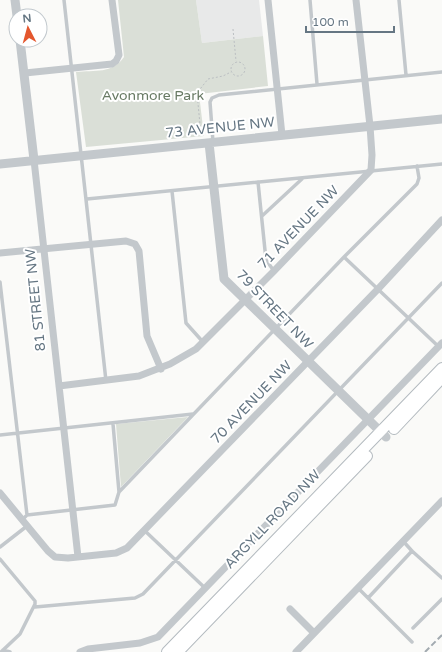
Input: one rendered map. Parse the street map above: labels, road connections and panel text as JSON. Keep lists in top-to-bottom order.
{
  "streets": {
    "main road": ["ARGYLL ROAD NW"],
    "street": [
      "73 AVENUE NW",
      "71 AVENUE NW",
      "81 STREET NW",
      "79 STREET NW",
      "70 AVENUE NW"
    ]
  },
  "crossings": [
    ["73 AVENUE NW", "81 STREET NW"],
    ["73 AVENUE NW", "79 STREET NW"],
    ["71 AVENUE NW", "81 STREET NW"],
    ["71 AVENUE NW", "79 STREET NW"],
    ["81 STREET NW", "70 AVENUE NW"],
    ["79 STREET NW", "70 AVENUE NW"],
    ["79 STREET NW", "ARGYLL ROAD NW"]
  ],
  "parks": ["Avonmore Park"],
  "scale_bar": "100 m",
  "north": "top"
}
